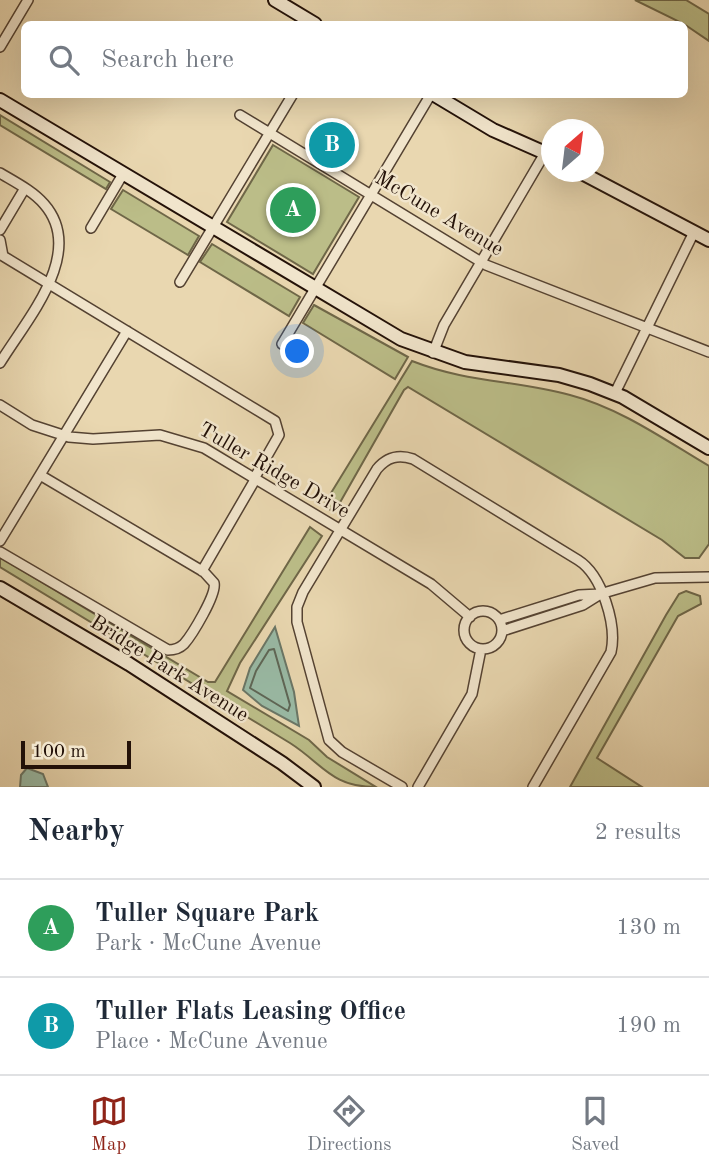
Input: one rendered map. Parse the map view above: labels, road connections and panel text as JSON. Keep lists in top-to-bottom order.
{
  "streets": {
    "street": ["McCune Avenue", "Tuller Ridge Drive", "Bridge Park Avenue"]
  },
  "scale_bar": "100 m",
  "north": "top right",
  "page": {
    "search": "Search here",
    "pins": ["B", "A"],
    "scale": "100 m",
    "heading": ["Nearby", "2 results"],
    "list": [
      {
        "mark": "A",
        "name": "Tuller Square Park",
        "note": "Park · McCune Avenue",
        "value": "130 m"
      },
      {
        "mark": "B",
        "name": "Tuller Flats Leasing Office",
        "note": "Place · McCune Avenue",
        "value": "190 m"
      }
    ],
    "nav": ["Map", "Directions", "Saved"]
  }
}
